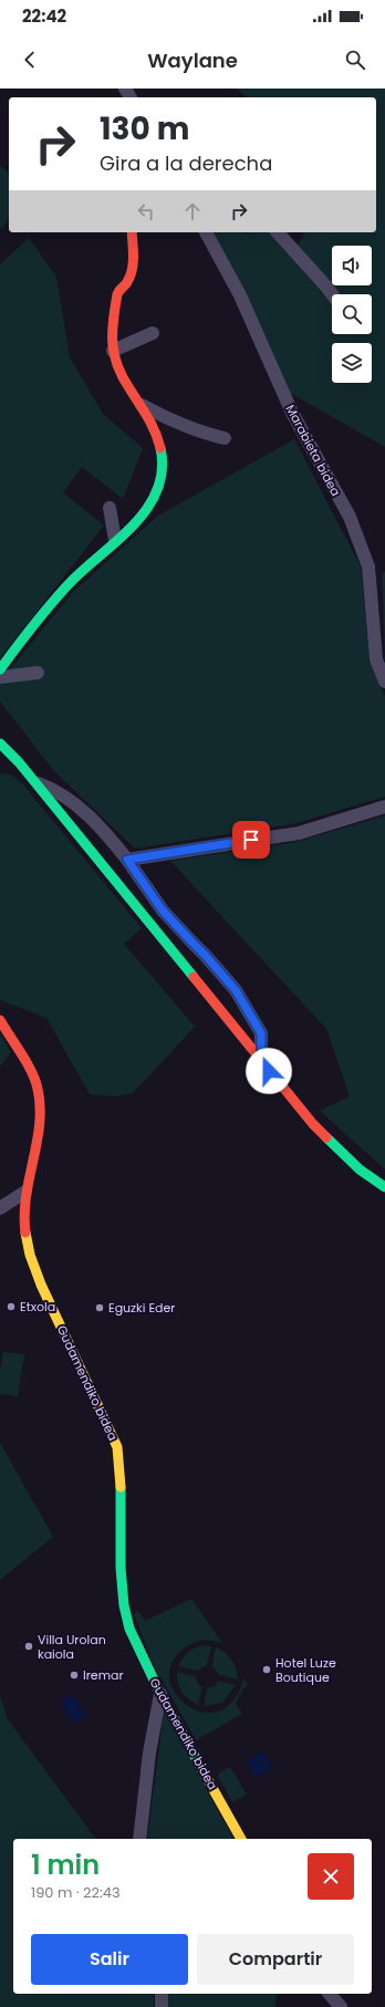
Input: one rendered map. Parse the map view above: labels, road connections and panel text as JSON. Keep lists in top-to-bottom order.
{
  "streets": {
    "street": ["Marabieta bidea", "Gudamendiko bidea"]
  },
  "places": [
    "Etxola",
    "Eguzki Eder",
    "Villa Urolan kaiola",
    "Hotel Luze Boutique",
    "Iremar"
  ],
  "page": {
    "status": "22:42",
    "header": "Waylane",
    "turn": ["130 m", "Gira a la derecha"],
    "heading": ["1 min", "190 m · 22:43"],
    "buttons": ["Salir", "Compartir"]
  }
}
